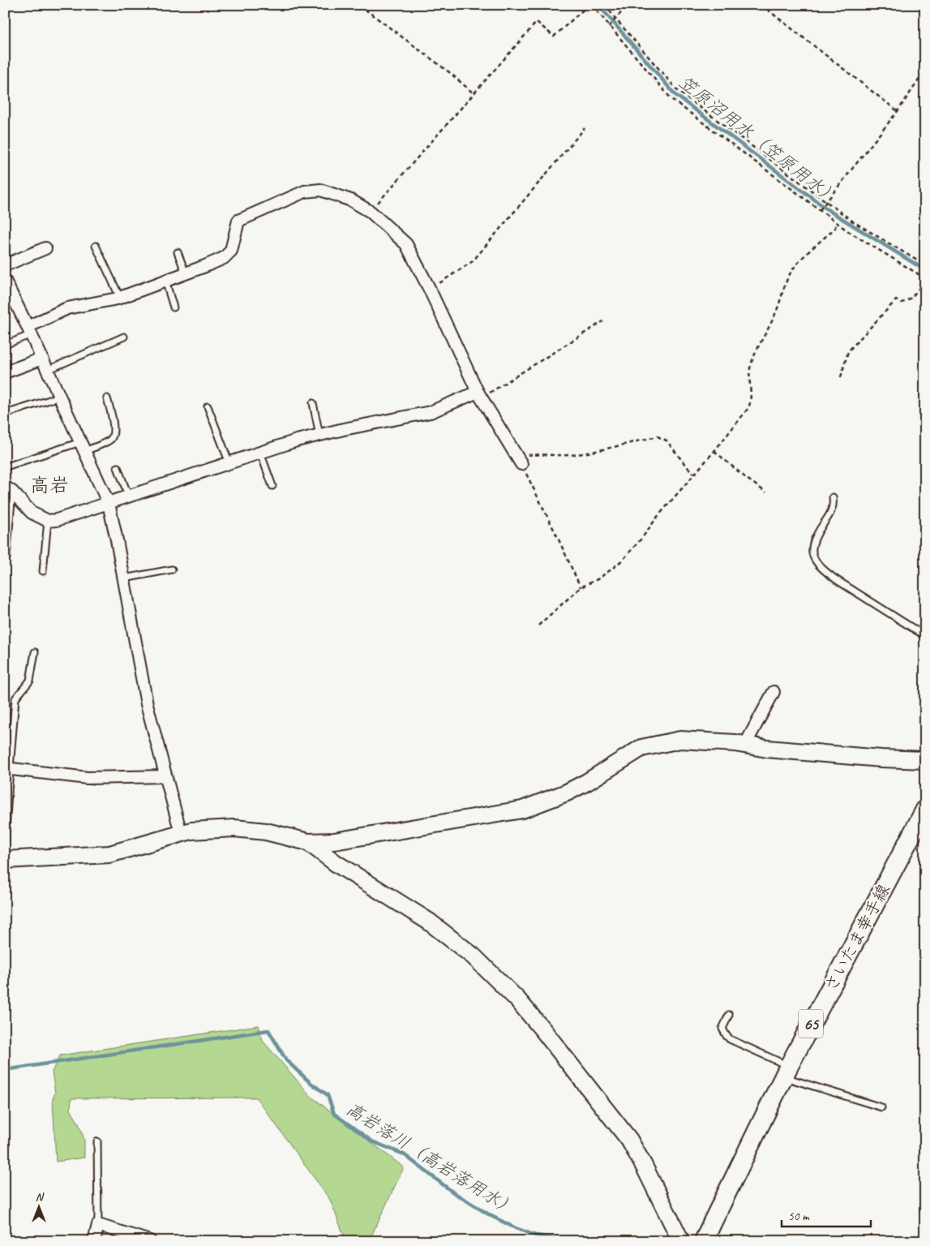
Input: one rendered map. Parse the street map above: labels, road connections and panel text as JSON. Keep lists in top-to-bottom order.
{
  "streets": {
    "main road": ["さいたま幸手線", "65"]
  },
  "districts": ["高岩"],
  "water": ["笠原沼用水（笠原用水）", "高岩落川（高岩落用水）"],
  "scale_bar": "50 m",
  "north": "top"
}
